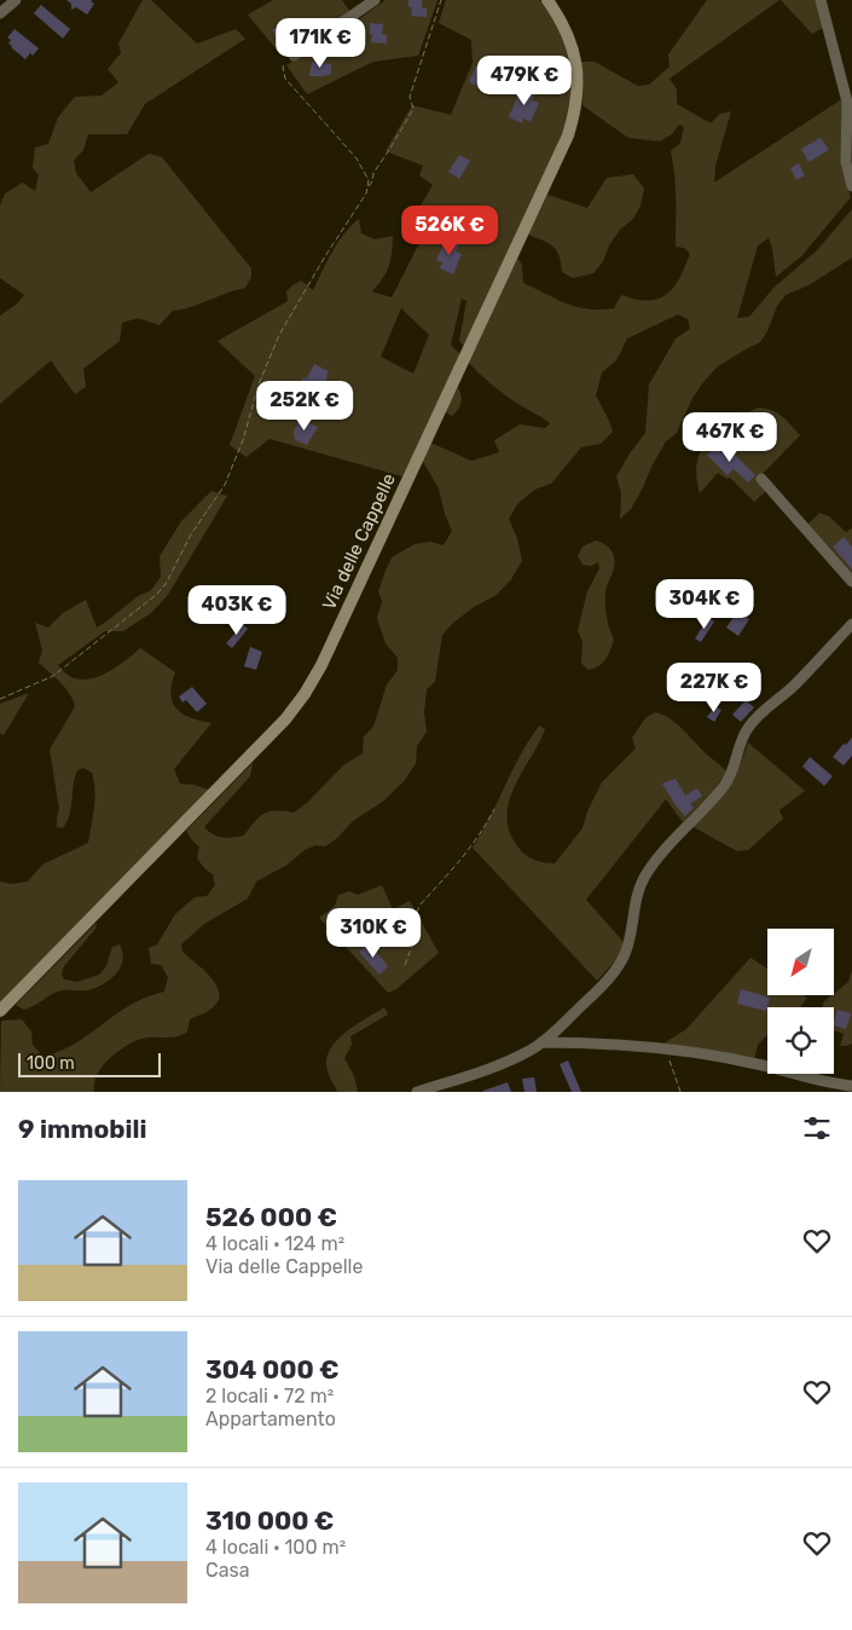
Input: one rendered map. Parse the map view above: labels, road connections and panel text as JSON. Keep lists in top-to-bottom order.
{
  "streets": {
    "main road": ["Via delle Cappelle"]
  },
  "scale_bar": "100 m",
  "north": "bottom left",
  "page": {
    "price": [
      "171K €",
      "479K €",
      "526K €",
      "252K €",
      "467K €",
      "304K €",
      "403K €",
      "227K €",
      "310K €"
    ],
    "scale": "100 m",
    "heading": "9 immobili",
    "list": [
      {
        "name": "526 000 €",
        "note": "4 locali · 124 m² · Via delle Cappelle"
      },
      {
        "name": "304 000 €",
        "note": "2 locali · 72 m² · Appartamento"
      },
      {
        "name": "310 000 €",
        "note": "4 locali · 100 m² · Casa"
      }
    ]
  }
}
